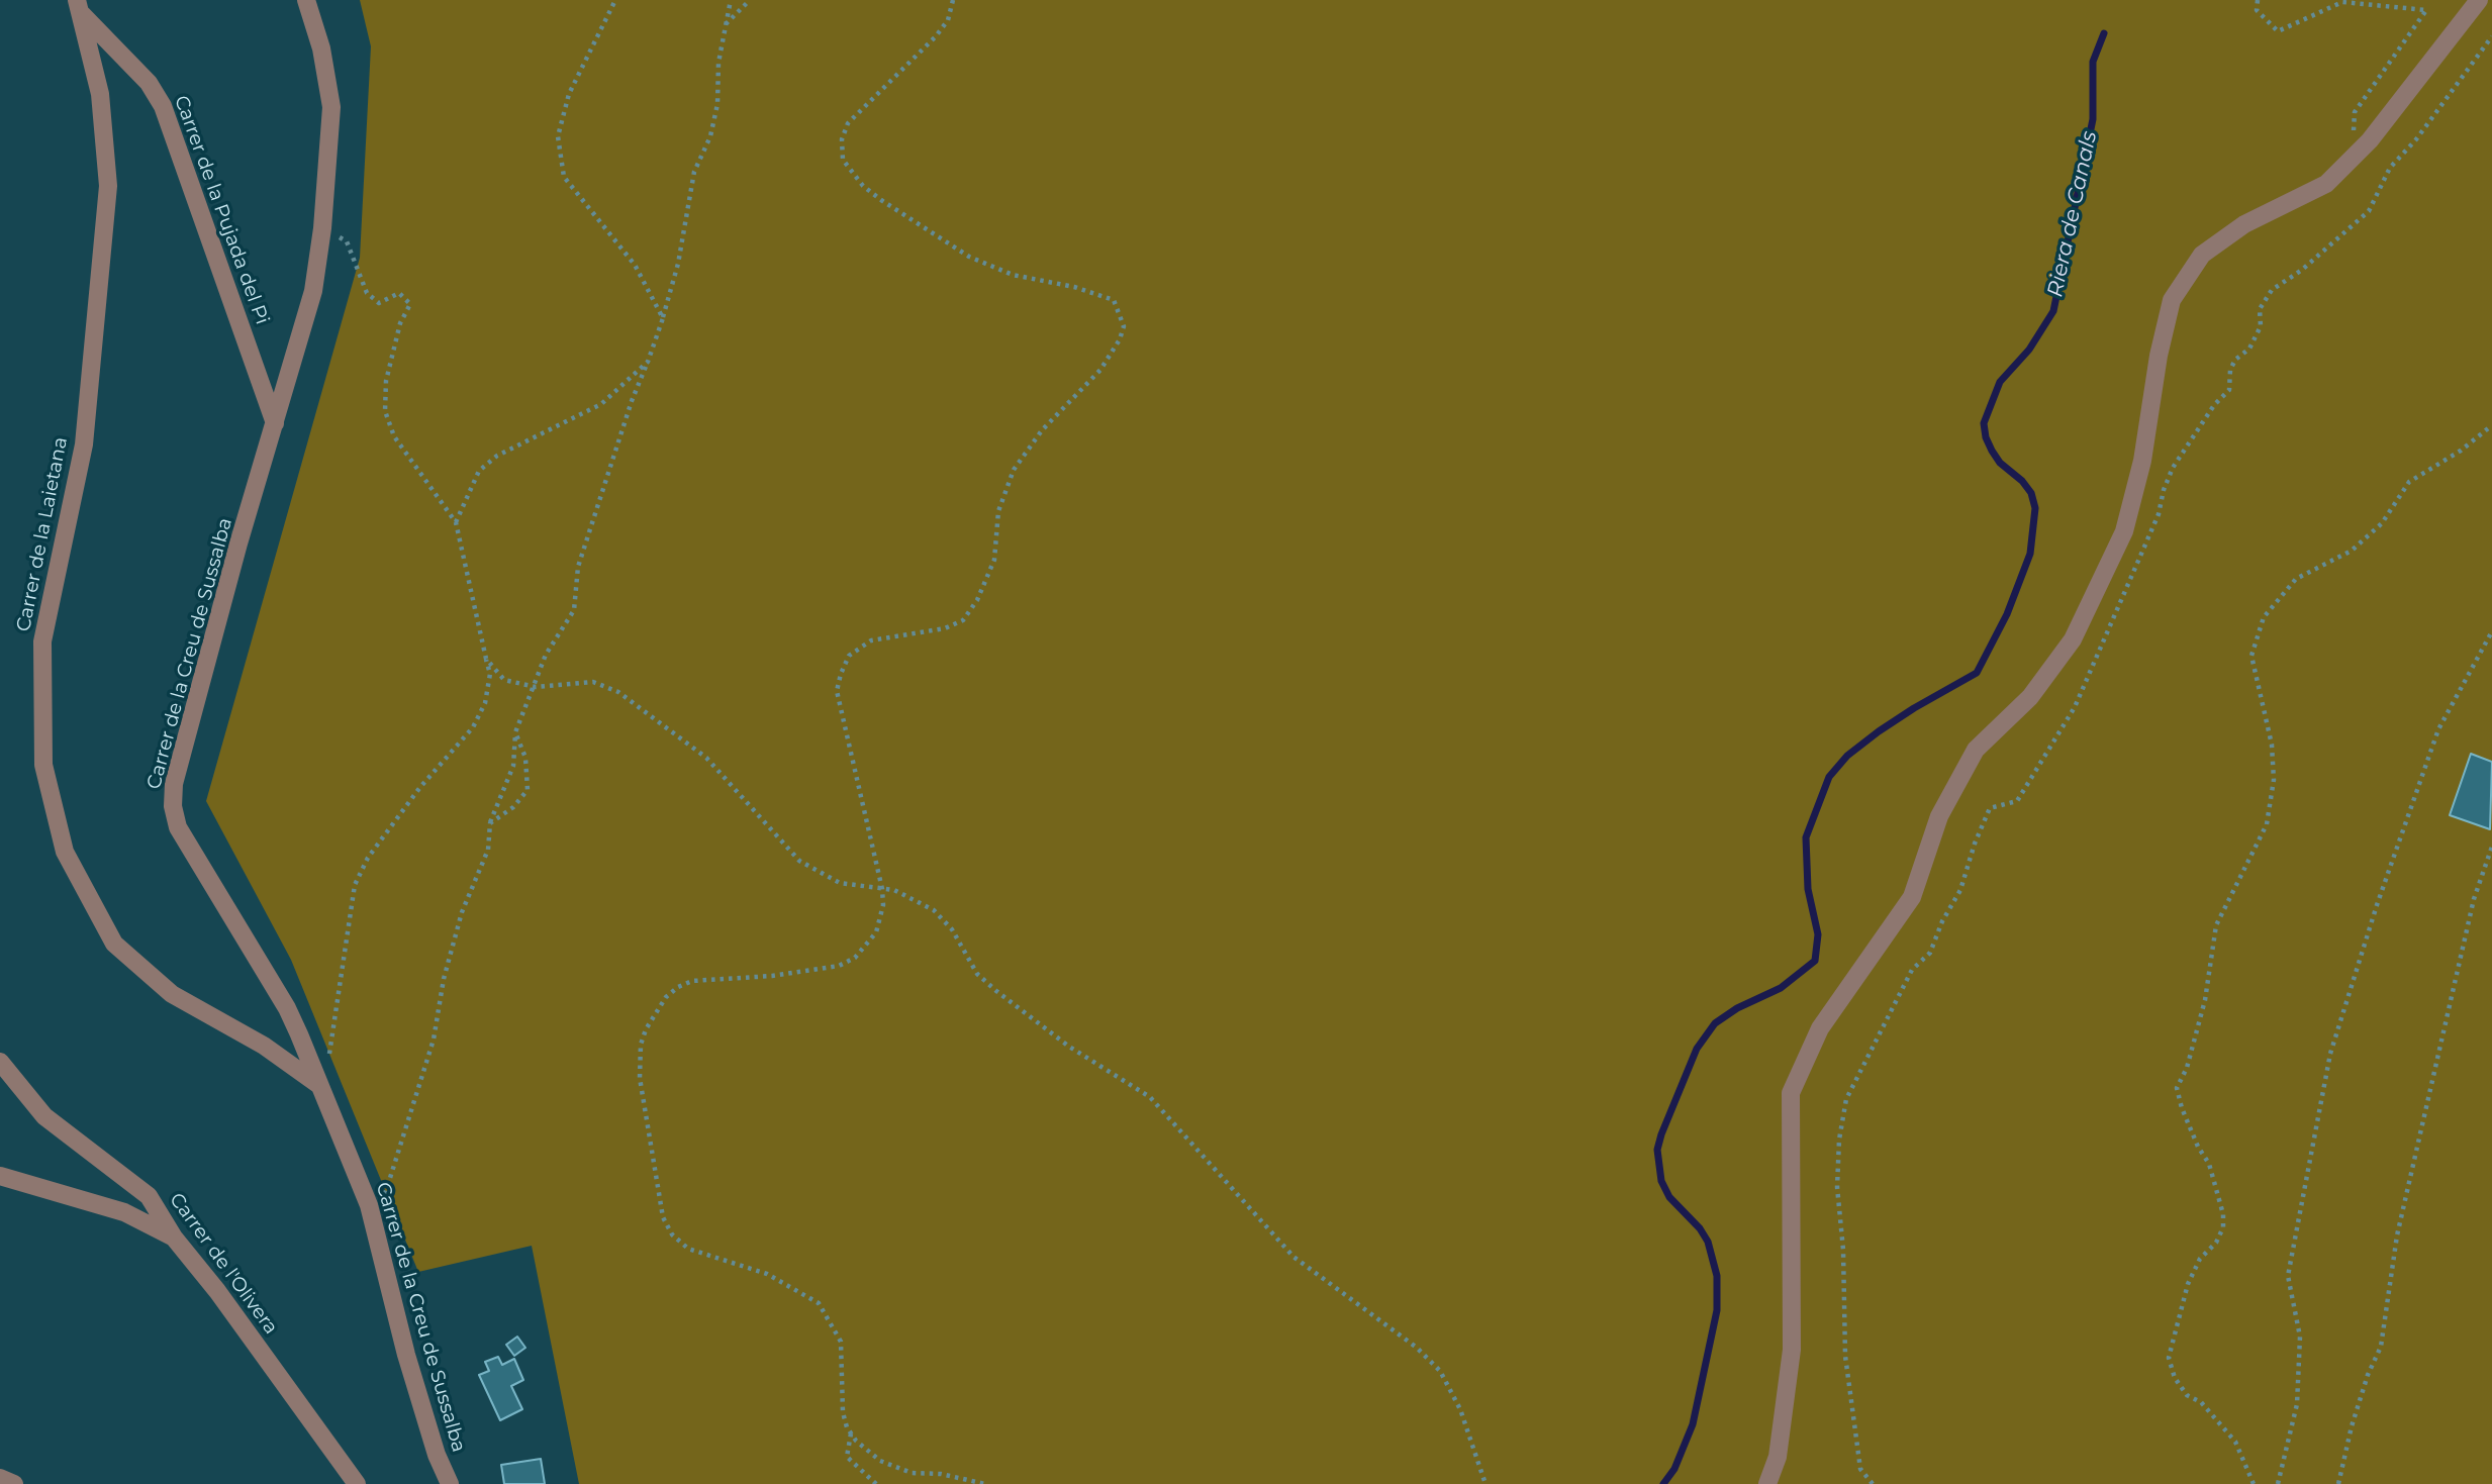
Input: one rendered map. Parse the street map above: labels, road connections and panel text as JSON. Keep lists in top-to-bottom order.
{
  "streets": {
    "street": [
      "Carrer de la Pujada del Pi",
      "Carrer de la Laietana",
      "Carrer de la Creu de Sussalba",
      "Carrer de l'Olivera"
    ]
  },
  "crossings": [
    ["Carrer de la Pujada del Pi", "Carrer de la Laietana"],
    ["Carrer de la Pujada del Pi", "Carrer de la Creu de Sussalba"],
    ["Carrer de la Laietana", "Carrer de la Creu de Sussalba"]
  ],
  "water": ["Riera de Canals"]
}
